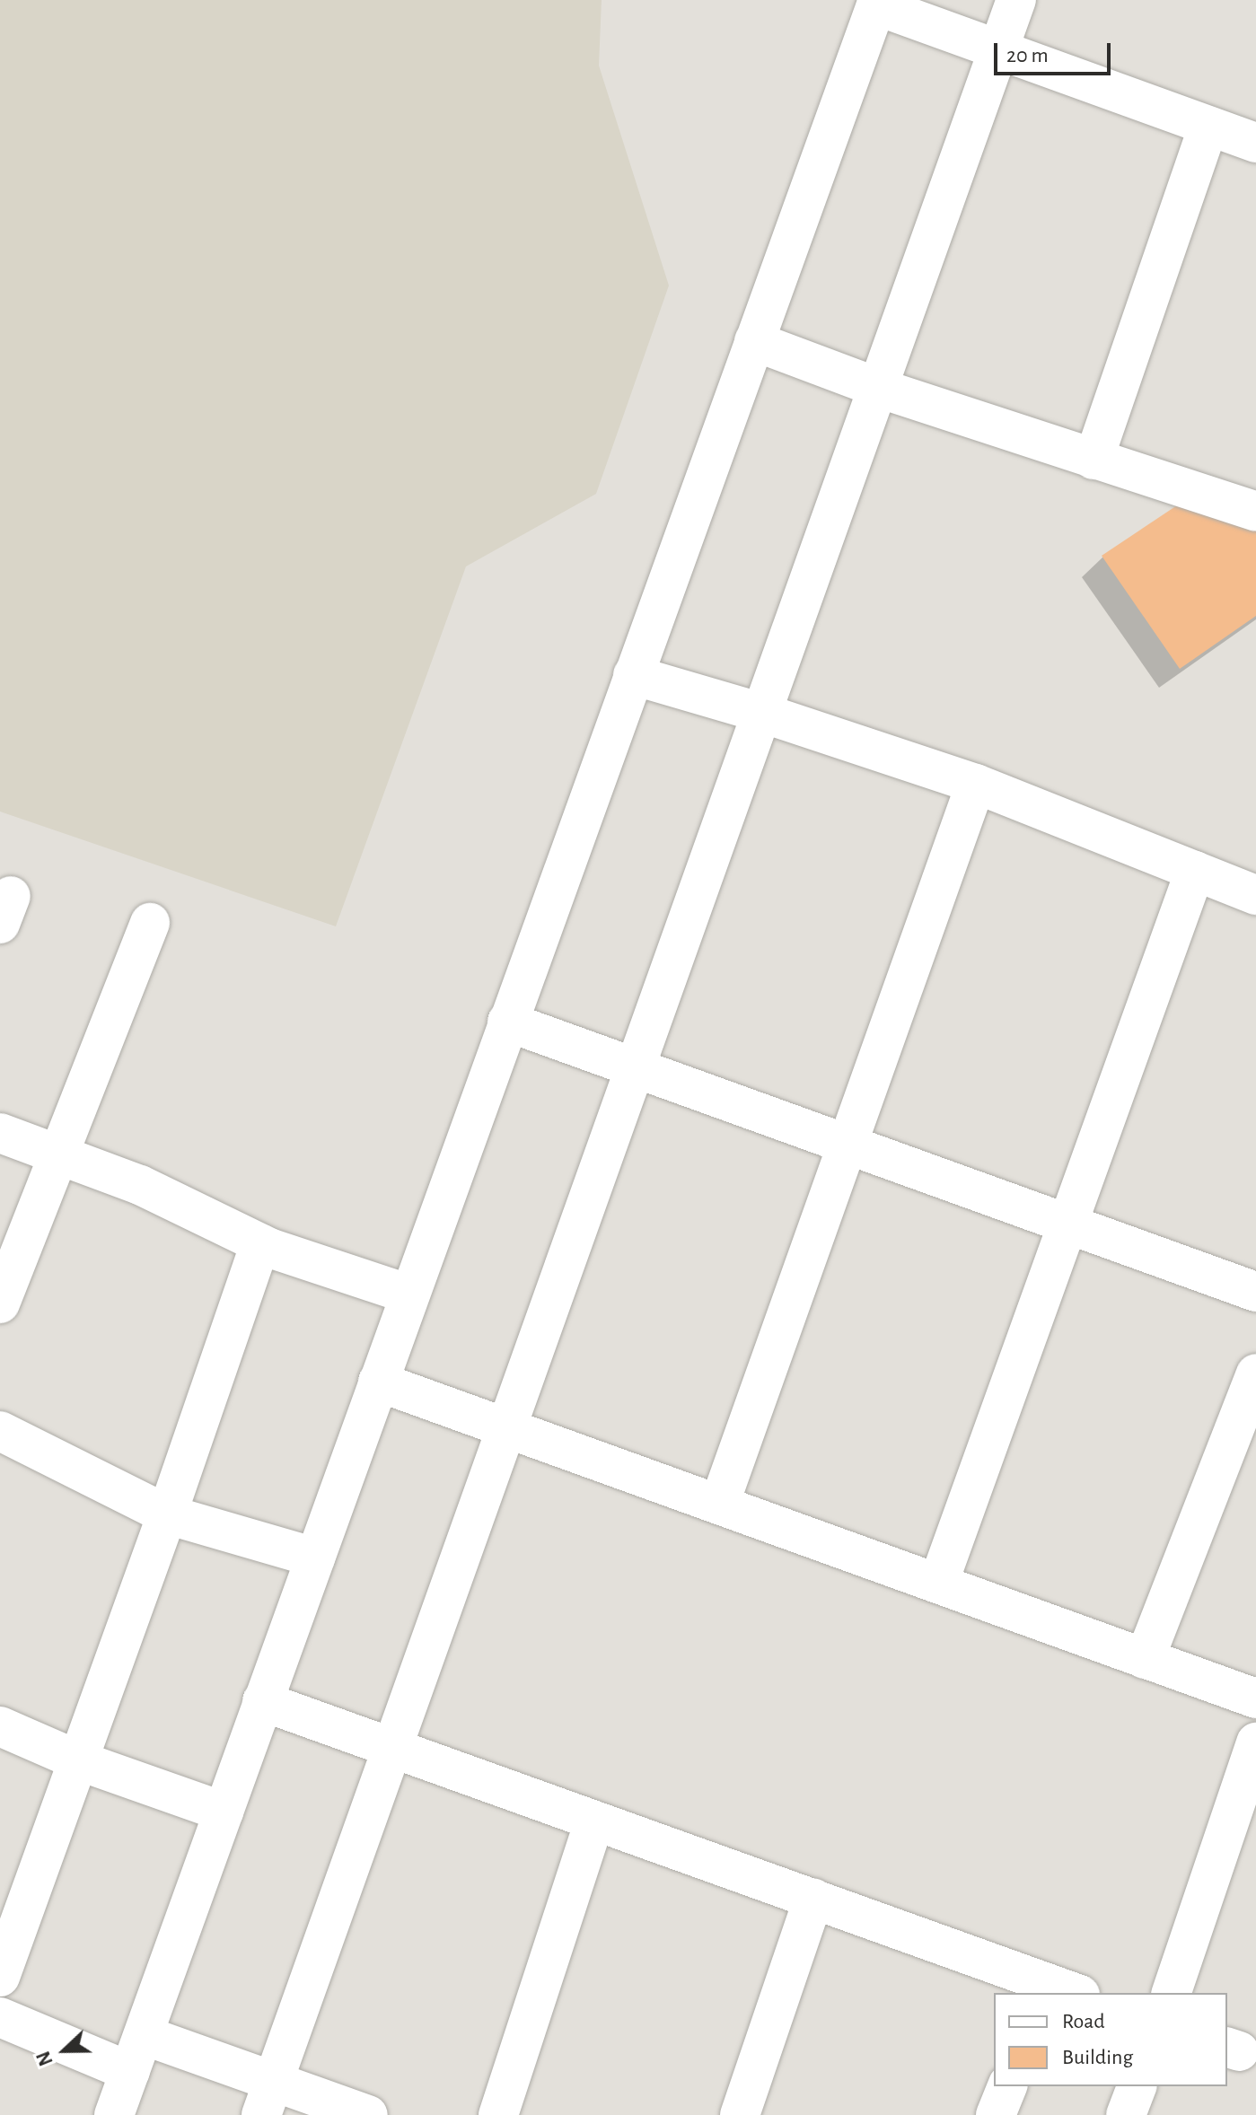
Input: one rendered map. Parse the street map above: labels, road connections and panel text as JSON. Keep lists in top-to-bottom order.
{
  "legend": ["Road", "Building"],
  "scale_bar": "20 m",
  "north": "left"
}
